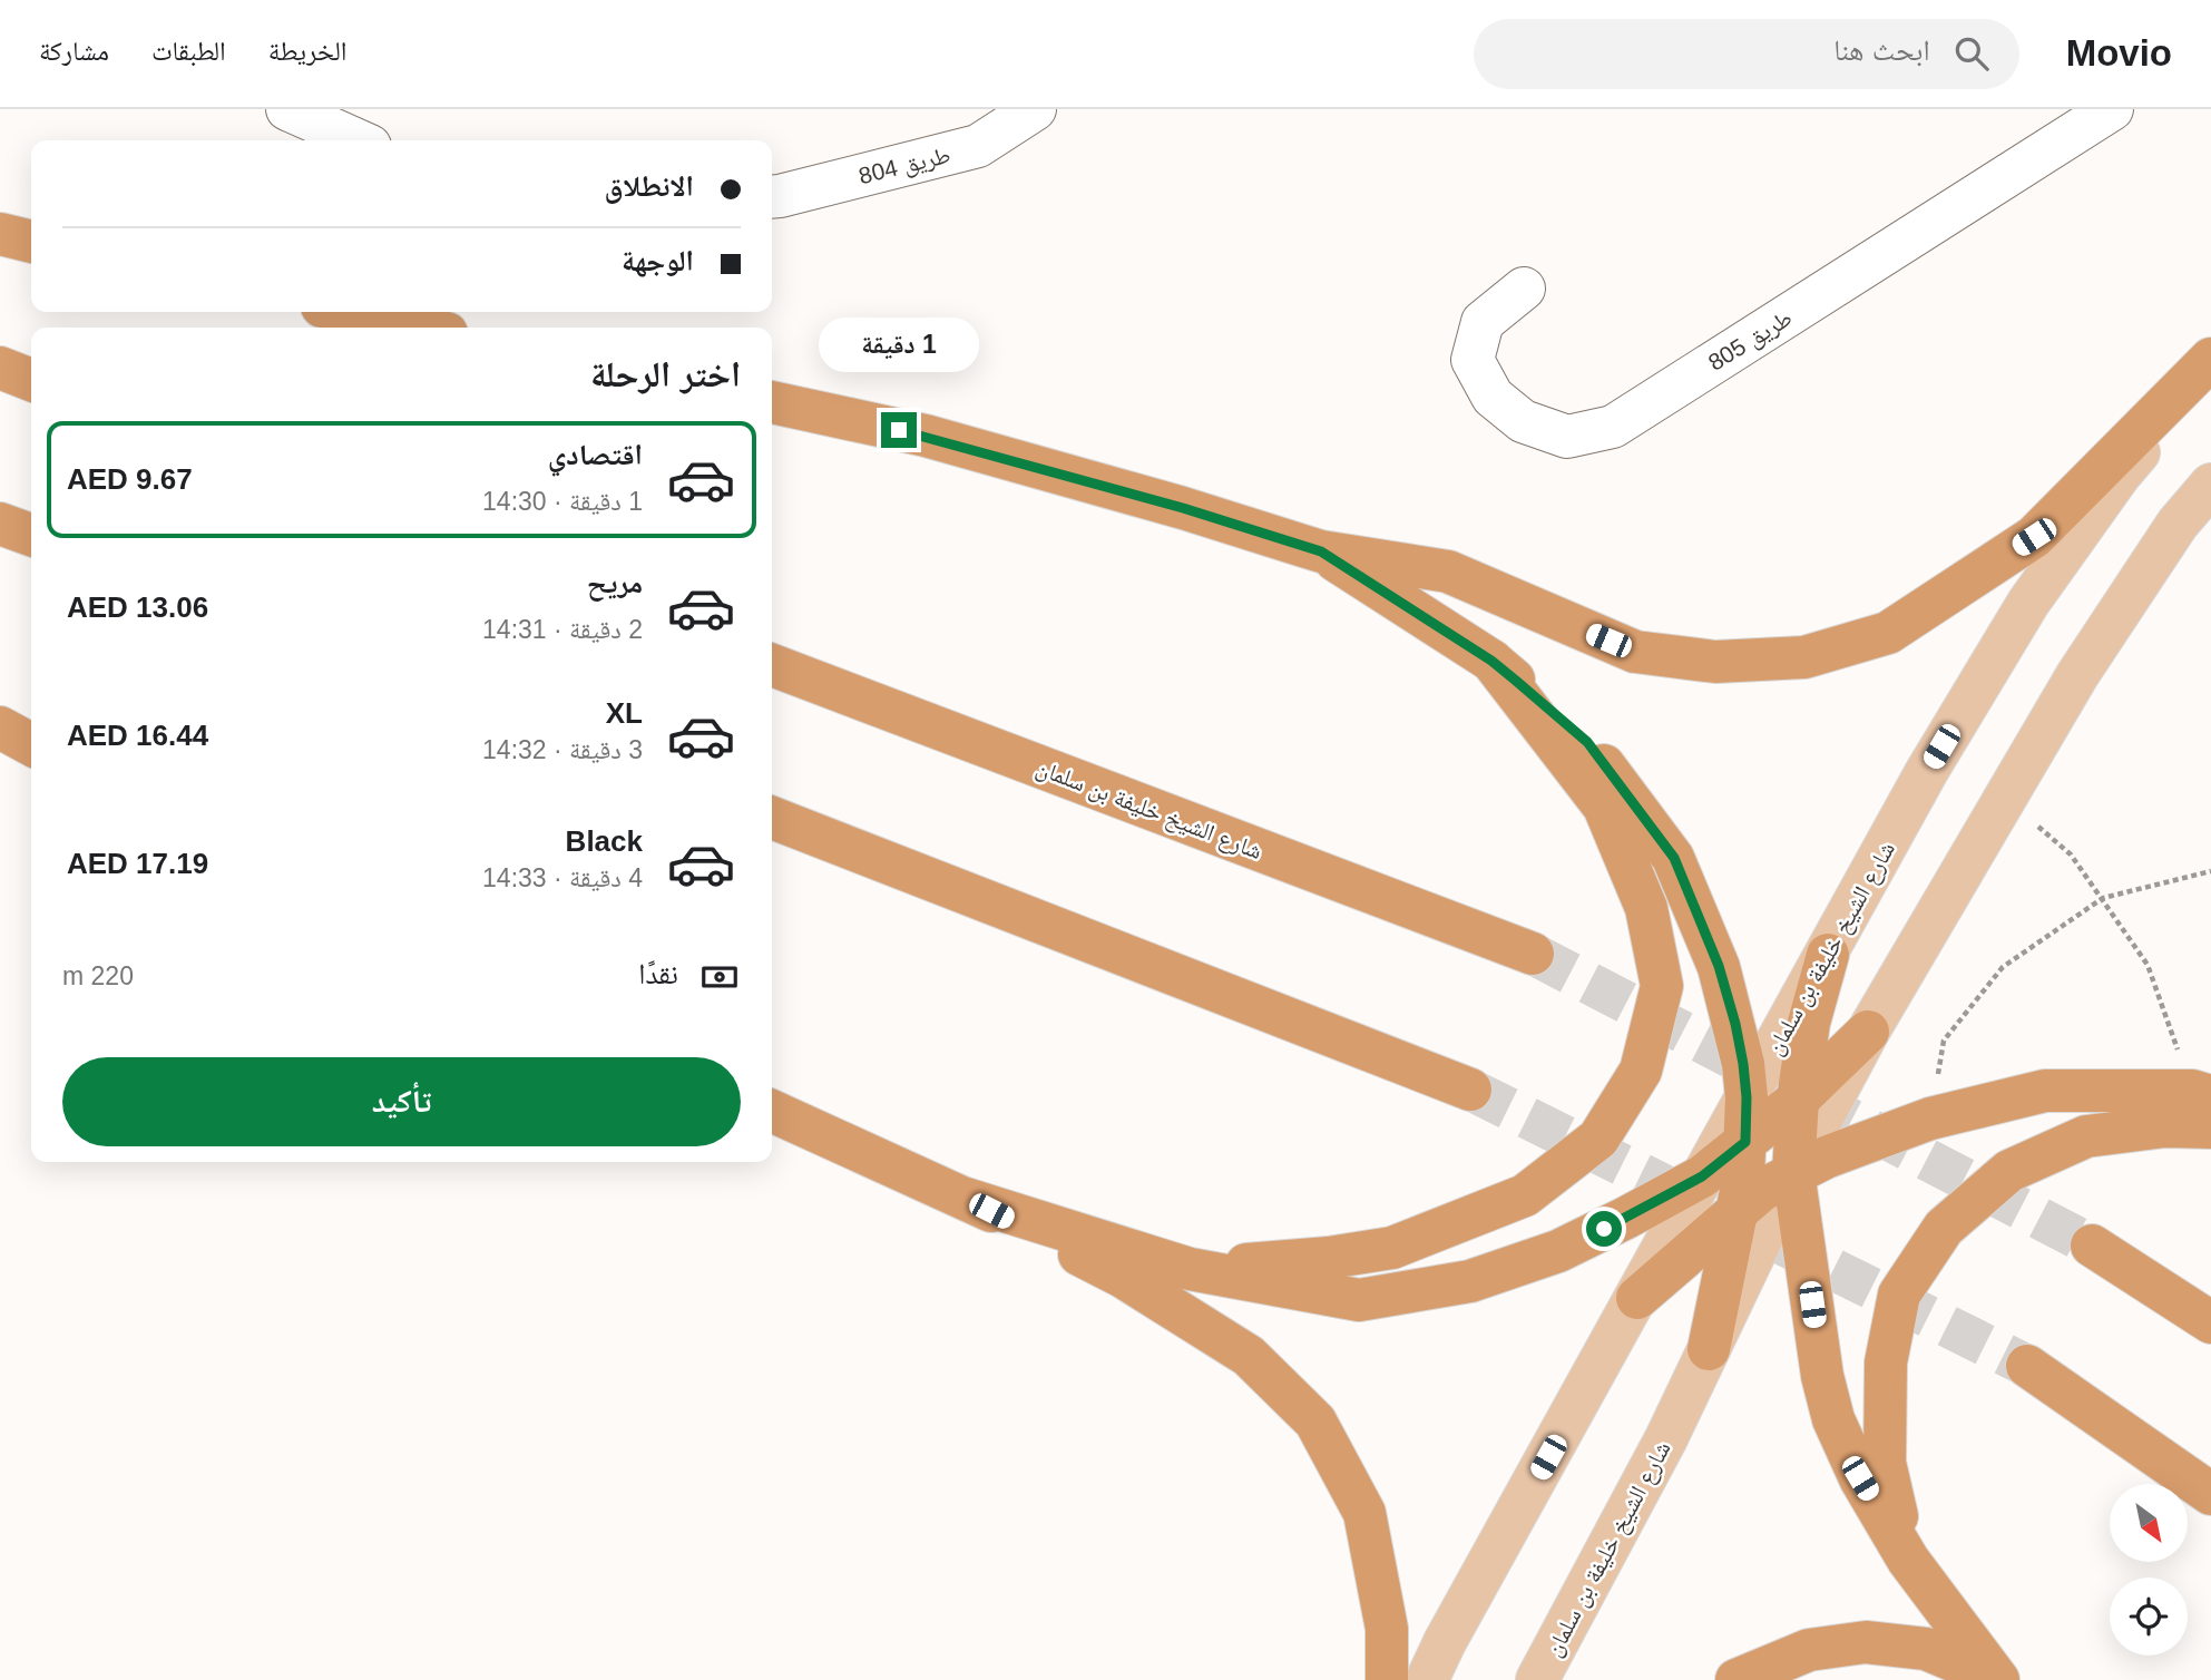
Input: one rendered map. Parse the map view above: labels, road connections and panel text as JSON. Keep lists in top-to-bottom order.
{
  "streets": {
    "highway": ["شارع الشيخ خليفة بن سلمان"],
    "street": ["طريق 804", "طريق 805"]
  },
  "north": "bottom right",
  "page": {
    "header": "Movio",
    "search": "ابحث هنا",
    "nav": ["الخريطة", "الطبقات", "مشاركة"],
    "banner": ["الانطلاق", "الوجهة"],
    "bubble": "1 دقيقة",
    "heading": "اختر الرحلة",
    "list": [
      {
        "name": "اقتصادي",
        "note": "1 دقيقة · 14:30",
        "value": "AED 9.67"
      },
      {
        "name": "مريح",
        "note": "2 دقيقة · 14:31",
        "value": "AED 13.06"
      },
      {
        "name": "XL",
        "note": "3 دقيقة · 14:32",
        "value": "AED 16.44"
      },
      {
        "name": "Black",
        "note": "4 دقيقة · 14:33",
        "value": "AED 17.19"
      }
    ],
    "pay": ["نقدًا", "220 m"],
    "buttons": "تأكيد"
  }
}
